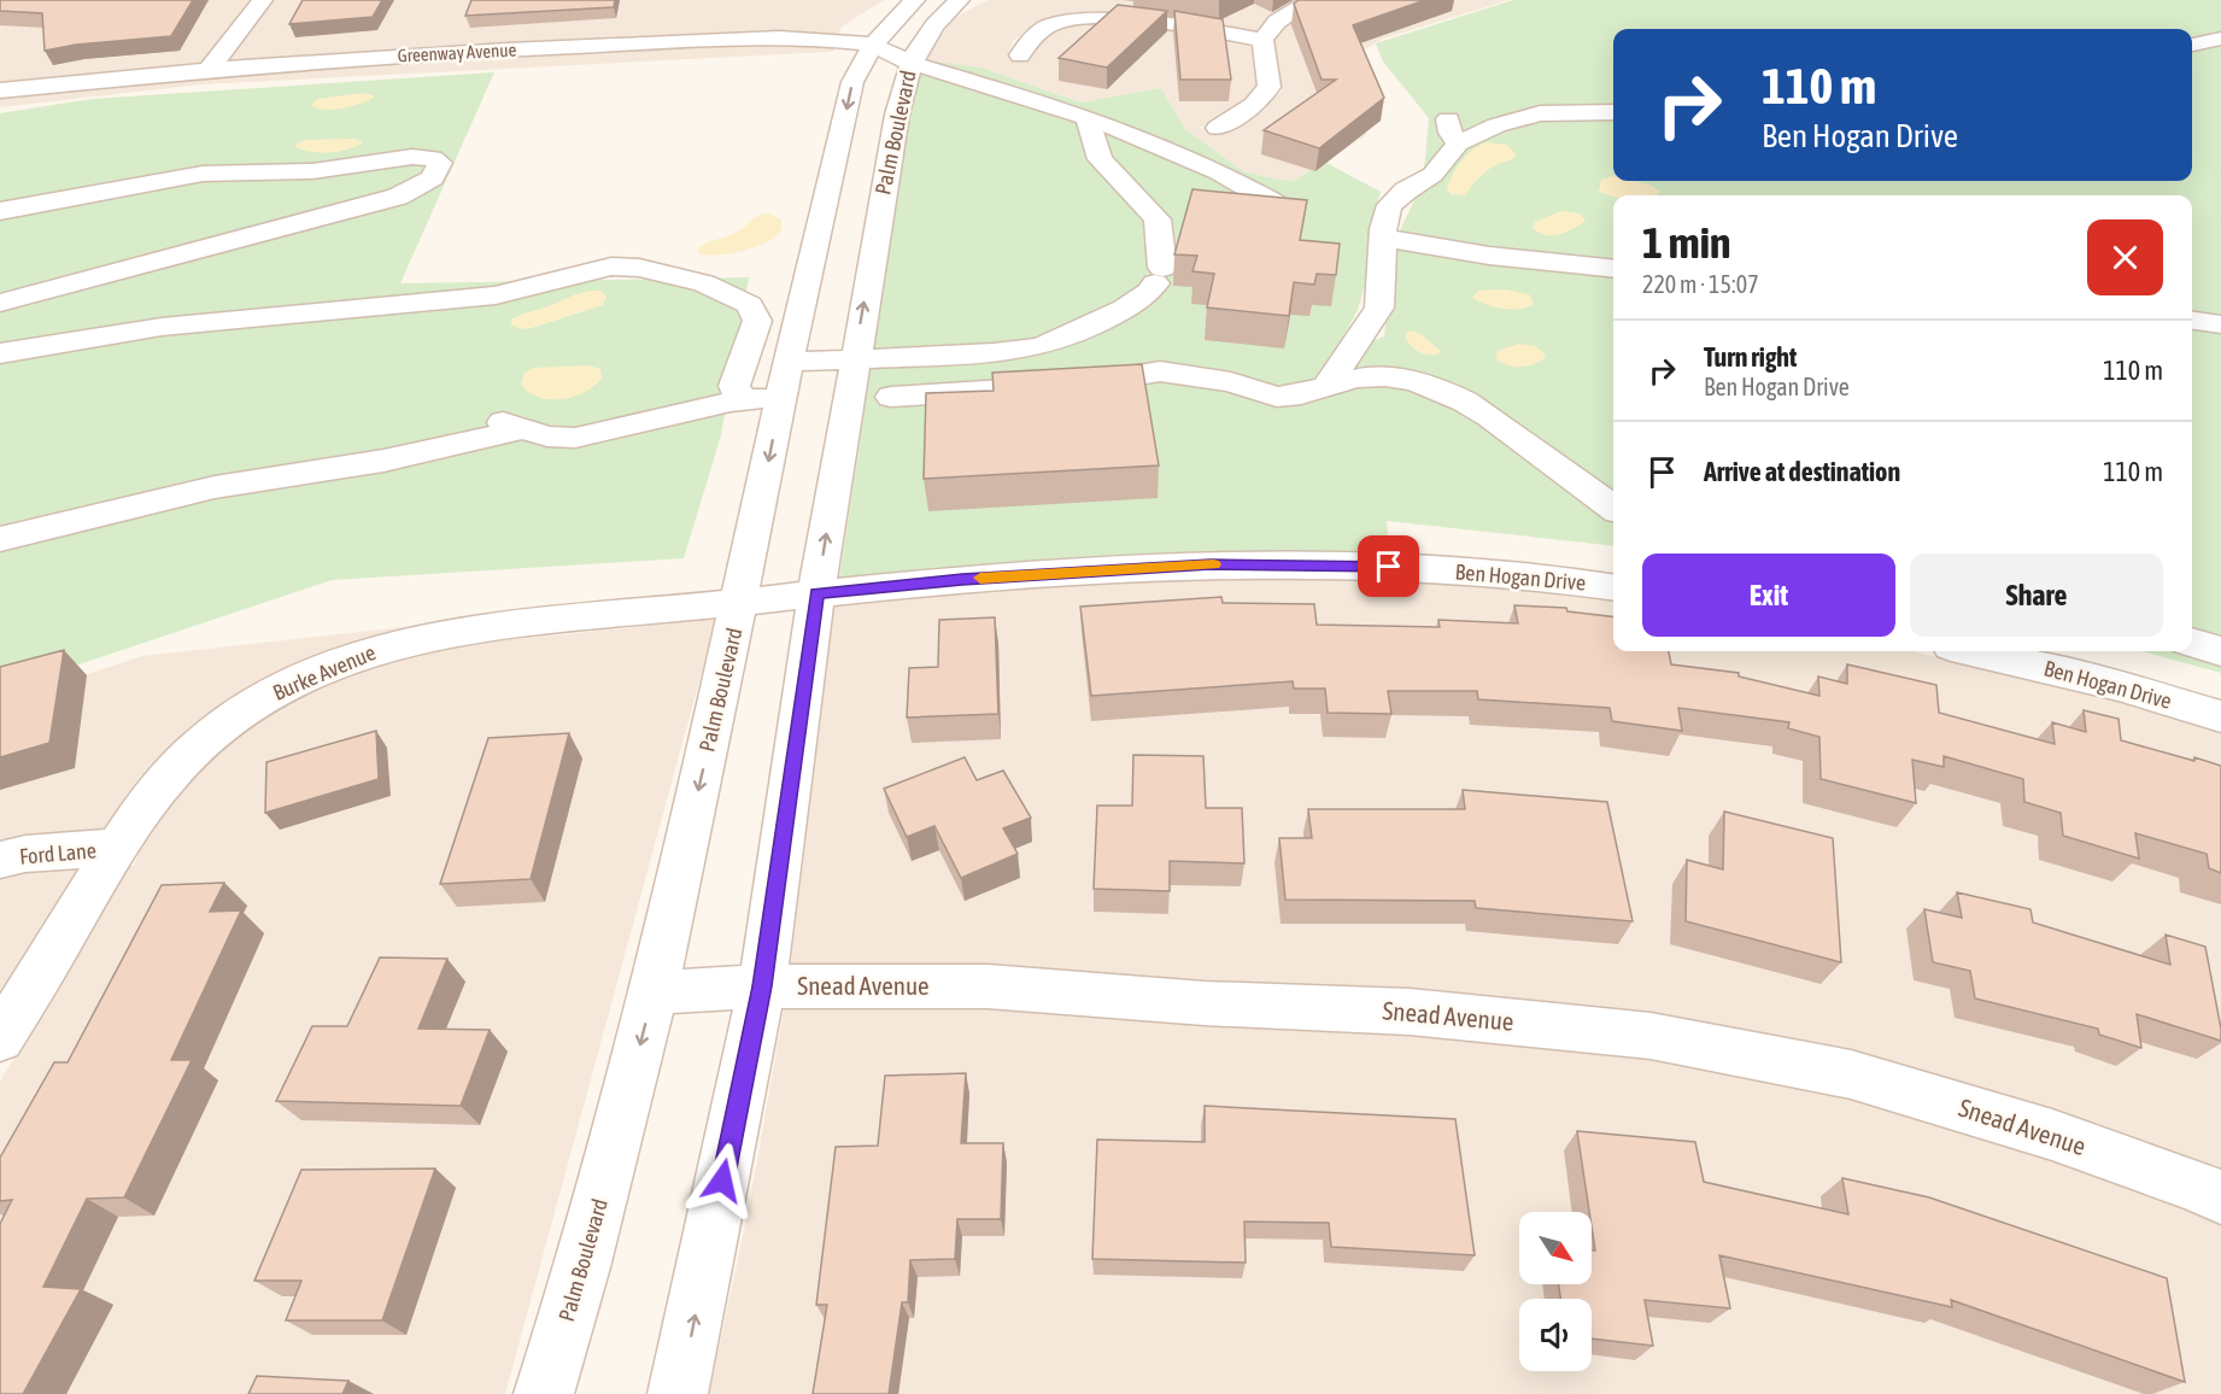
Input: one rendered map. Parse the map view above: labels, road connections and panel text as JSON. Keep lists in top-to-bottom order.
{
  "streets": {
    "street": [
      "Greenway Avenue",
      "Palm Boulevard",
      "Ben Hogan Drive",
      "Burke Avenue",
      "Ford Lane",
      "Snead Avenue"
    ]
  },
  "crossings": [
    ["Greenway Avenue", "Palm Boulevard"],
    ["Palm Boulevard", "Ben Hogan Drive"],
    ["Palm Boulevard", "Burke Avenue"],
    ["Palm Boulevard", "Snead Avenue"],
    ["Ben Hogan Drive", "Burke Avenue"],
    ["Burke Avenue", "Ford Lane"]
  ],
  "north": "bottom right",
  "page": {
    "turn": ["110 m", "Ben Hogan Drive"],
    "heading": ["1 min", "220 m · 15:07"],
    "list": [
      {
        "name": "Turn right",
        "note": "Ben Hogan Drive",
        "value": "110 m"
      },
      {
        "name": "Arrive at destination",
        "value": "110 m"
      }
    ],
    "buttons": ["Exit", "Share"]
  }
}
